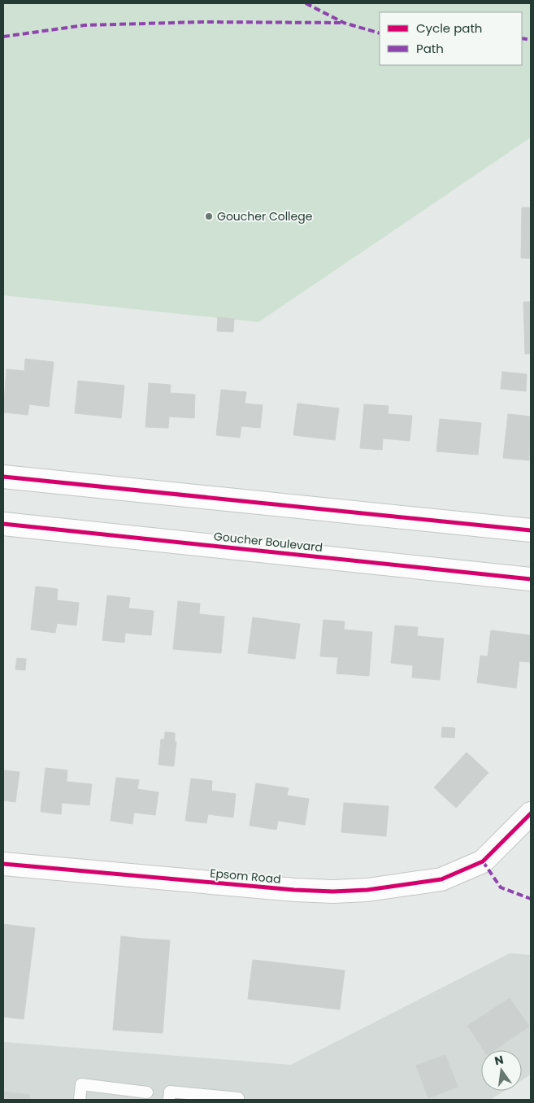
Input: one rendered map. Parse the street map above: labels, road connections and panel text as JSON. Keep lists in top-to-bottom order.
{
  "streets": {
    "main road": ["Goucher Boulevard", "Epsom Road"]
  },
  "places": ["Goucher College"],
  "legend": ["Cycle path", "Path"],
  "north": "top"
}
